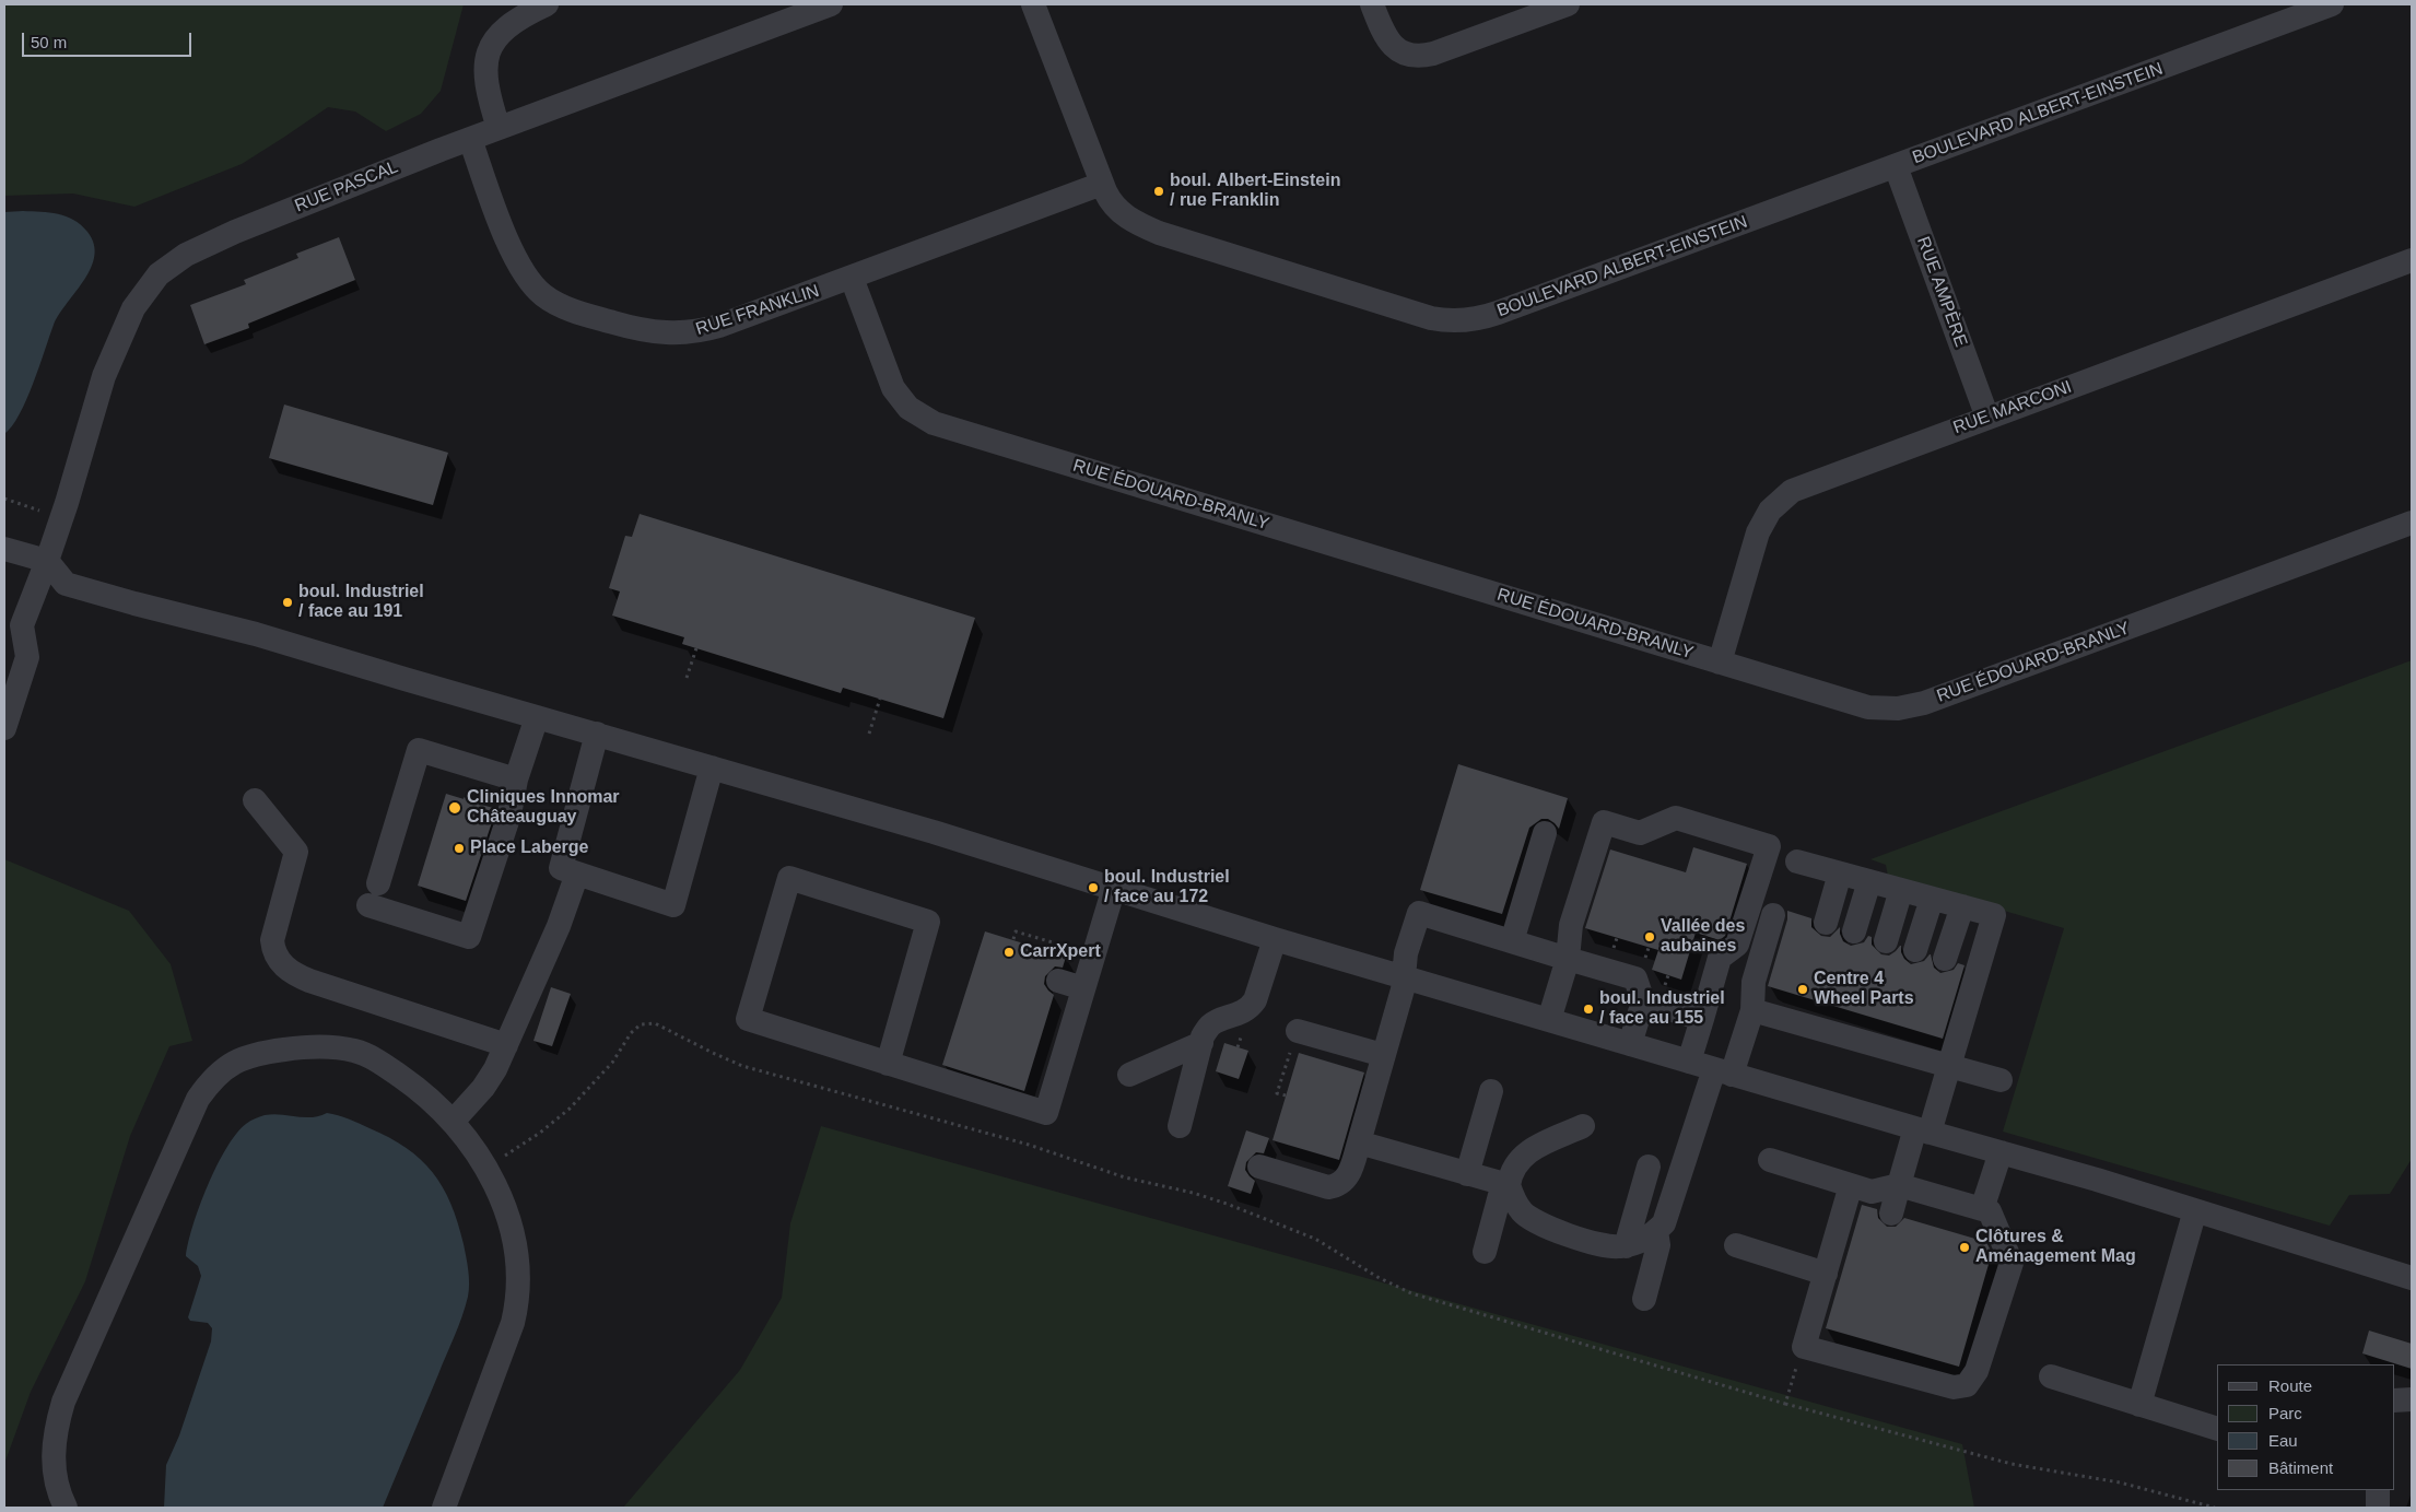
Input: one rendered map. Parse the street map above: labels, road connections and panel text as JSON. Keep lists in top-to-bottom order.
{
  "streets": {
    "street": [
      "BOULEVARD ALBERT-EINSTEIN",
      "RUE PASCAL",
      "RUE AMPÈRE",
      "RUE FRANKLIN",
      "RUE MARCONI",
      "RUE ÉDOUARD-BRANLY"
    ]
  },
  "crossings": [
    ["BOULEVARD ALBERT-EINSTEIN", "RUE AMPÈRE"],
    ["BOULEVARD ALBERT-EINSTEIN", "RUE FRANKLIN"],
    ["RUE PASCAL", "RUE FRANKLIN"],
    ["RUE AMPÈRE", "RUE MARCONI"],
    ["RUE FRANKLIN", "RUE ÉDOUARD-BRANLY"],
    ["RUE MARCONI", "RUE ÉDOUARD-BRANLY"]
  ],
  "places": [
    "boul. Albert-Einstein / rue Franklin",
    "boul. Industriel / face au 191",
    "Cliniques Innomar Châteauguay",
    "Place Laberge",
    "boul. Industriel / face au 172",
    "Vallée des aubaines",
    "CarrXpert",
    "Centre 4 Wheel Parts",
    "boul. Industriel / face au 155",
    "Clôtures & Aménagement Mag"
  ],
  "legend": [
    "Route",
    "Parc",
    "Eau",
    "Bâtiment"
  ],
  "scale_bar": "50 m"
}
